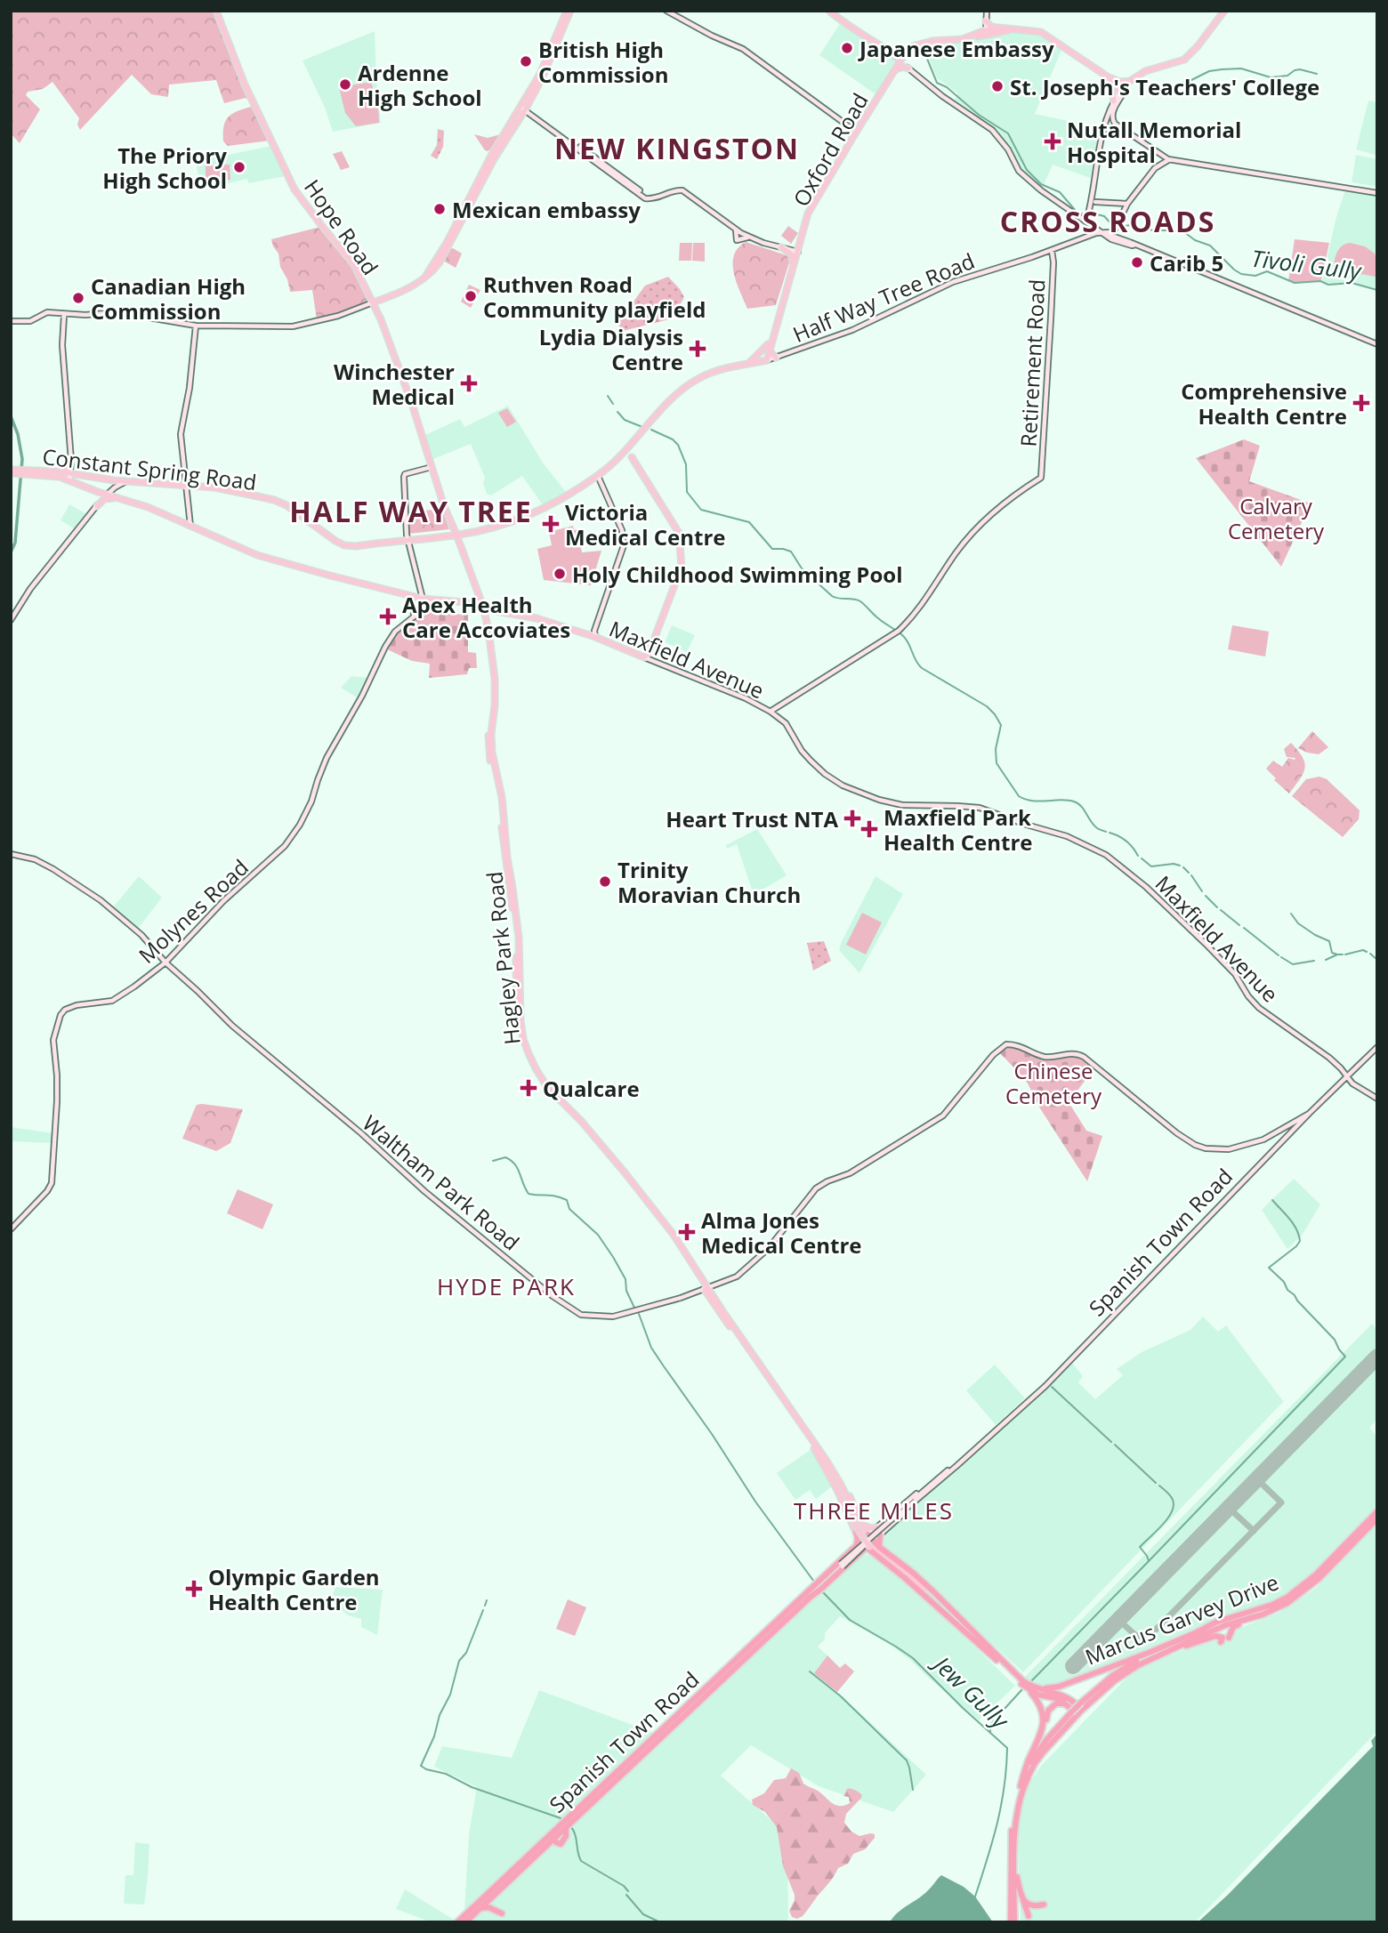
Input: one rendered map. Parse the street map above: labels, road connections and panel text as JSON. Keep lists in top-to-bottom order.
{
  "streets": {
    "highway": ["Spanish Town Road", "Marcus Garvey Drive"],
    "main road": [
      "Oxford Road",
      "Hope Road",
      "Half Way Tree Road",
      "Retirement Road",
      "Constant Spring Road",
      "Maxfield Avenue",
      "Molynes Road",
      "Hagley Park Road",
      "Waltham Park Road"
    ]
  },
  "crossings": [
    ["Oxford Road", "Half Way Tree Road"],
    ["Hope Road", "Half Way Tree Road"],
    ["Hope Road", "Constant Spring Road"],
    ["Hope Road", "Hagley Park Road"],
    ["Half Way Tree Road", "Retirement Road"],
    ["Half Way Tree Road", "Constant Spring Road"],
    ["Half Way Tree Road", "Hagley Park Road"],
    ["Retirement Road", "Maxfield Avenue"],
    ["Constant Spring Road", "Maxfield Avenue"],
    ["Constant Spring Road", "Hagley Park Road"],
    ["Maxfield Avenue", "Molynes Road"],
    ["Maxfield Avenue", "Hagley Park Road"],
    ["Maxfield Avenue", "Spanish Town Road"],
    ["Molynes Road", "Waltham Park Road"],
    ["Hagley Park Road", "Waltham Park Road"],
    ["Hagley Park Road", "Spanish Town Road"],
    ["Waltham Park Road", "Spanish Town Road"]
  ],
  "districts": [
    "NEW KINGSTON",
    "CROSS ROADS",
    "HALF WAY TREE",
    "HYDE PARK",
    "THREE MILES"
  ],
  "water": ["Tivoli Gully", "Jew Gully"],
  "parks": ["Calvary Cemetery", "Chinese Cemetery"],
  "places": {
    "other": [
      "Japanese Embassy",
      "British High Commission",
      "Ardenne High School",
      "St. Joseph's Teachers' College",
      "The Priory High School",
      "Mexican embassy",
      "Carib 5",
      "Ruthven Road Community playfield",
      "Canadian High Commission",
      "Holy Childhood Swimming Pool",
      "Trinity Moravian Church"
    ],
    "health": [
      "Nutall Memorial Hospital",
      "Lydia Dialysis Centre",
      "Winchester Medical",
      "Comprehensive Health Centre",
      "Victoria Medical Centre",
      "Apex Health Care Accoviates",
      "Heart Trust NTA",
      "Maxfield Park Health Centre",
      "Qualcare",
      "Alma Jones Medical Centre",
      "Olympic Garden Health Centre"
    ]
  }
}
